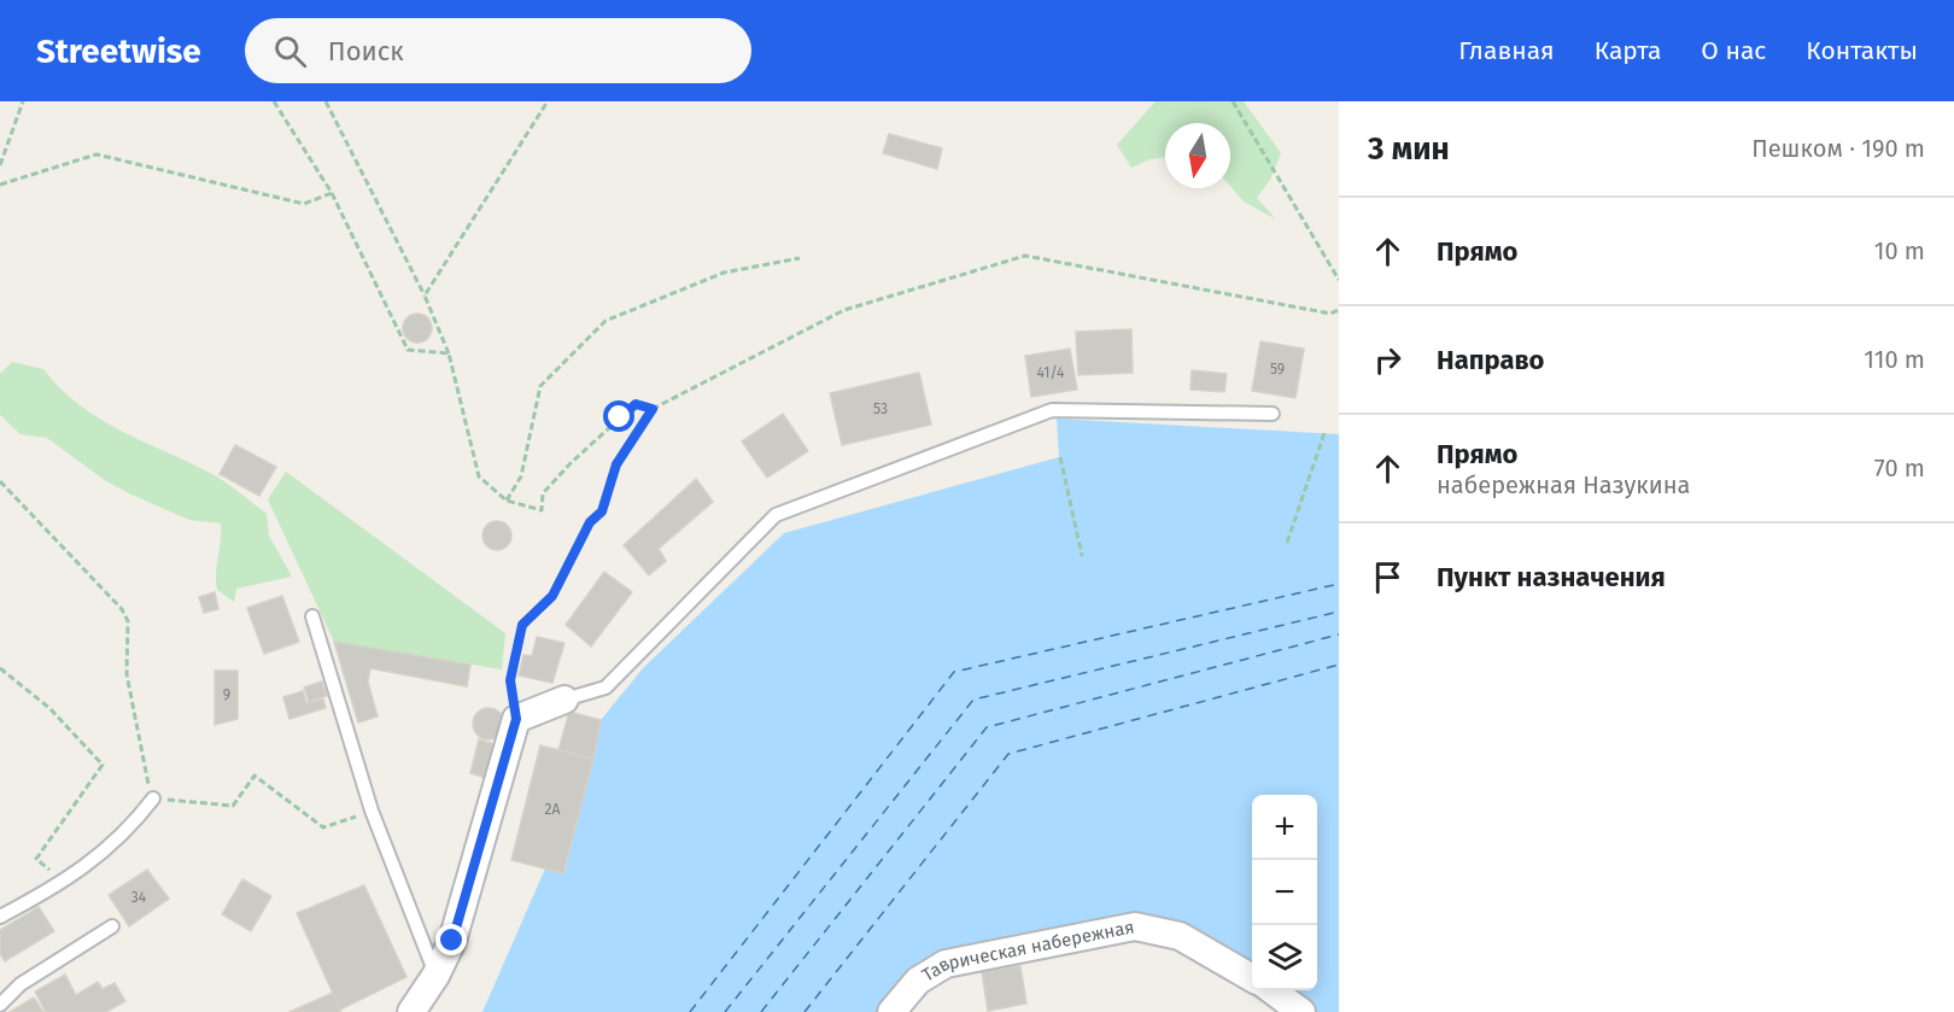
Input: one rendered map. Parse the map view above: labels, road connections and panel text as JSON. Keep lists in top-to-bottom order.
{
  "streets": {
    "street": ["Таврическая набережная"]
  },
  "house_numbers": [
    "59",
    "41/4",
    "53",
    "9",
    "2А",
    "34"
  ],
  "north": "bottom",
  "page": {
    "header": "Streetwise",
    "search": "Поиск",
    "nav": [
      "Главная",
      "Карта",
      "О нас",
      "Контакты"
    ],
    "heading": ["3 мин", "Пешком · 190 m"],
    "list": [
      ["Прямо", "10 m"],
      ["Направо", "110 m"],
      ["Прямо", "набережная Назукина", "70 m"],
      "Пункт назначения"
    ],
    "map_buttons": ["+", "−"]
  }
}
